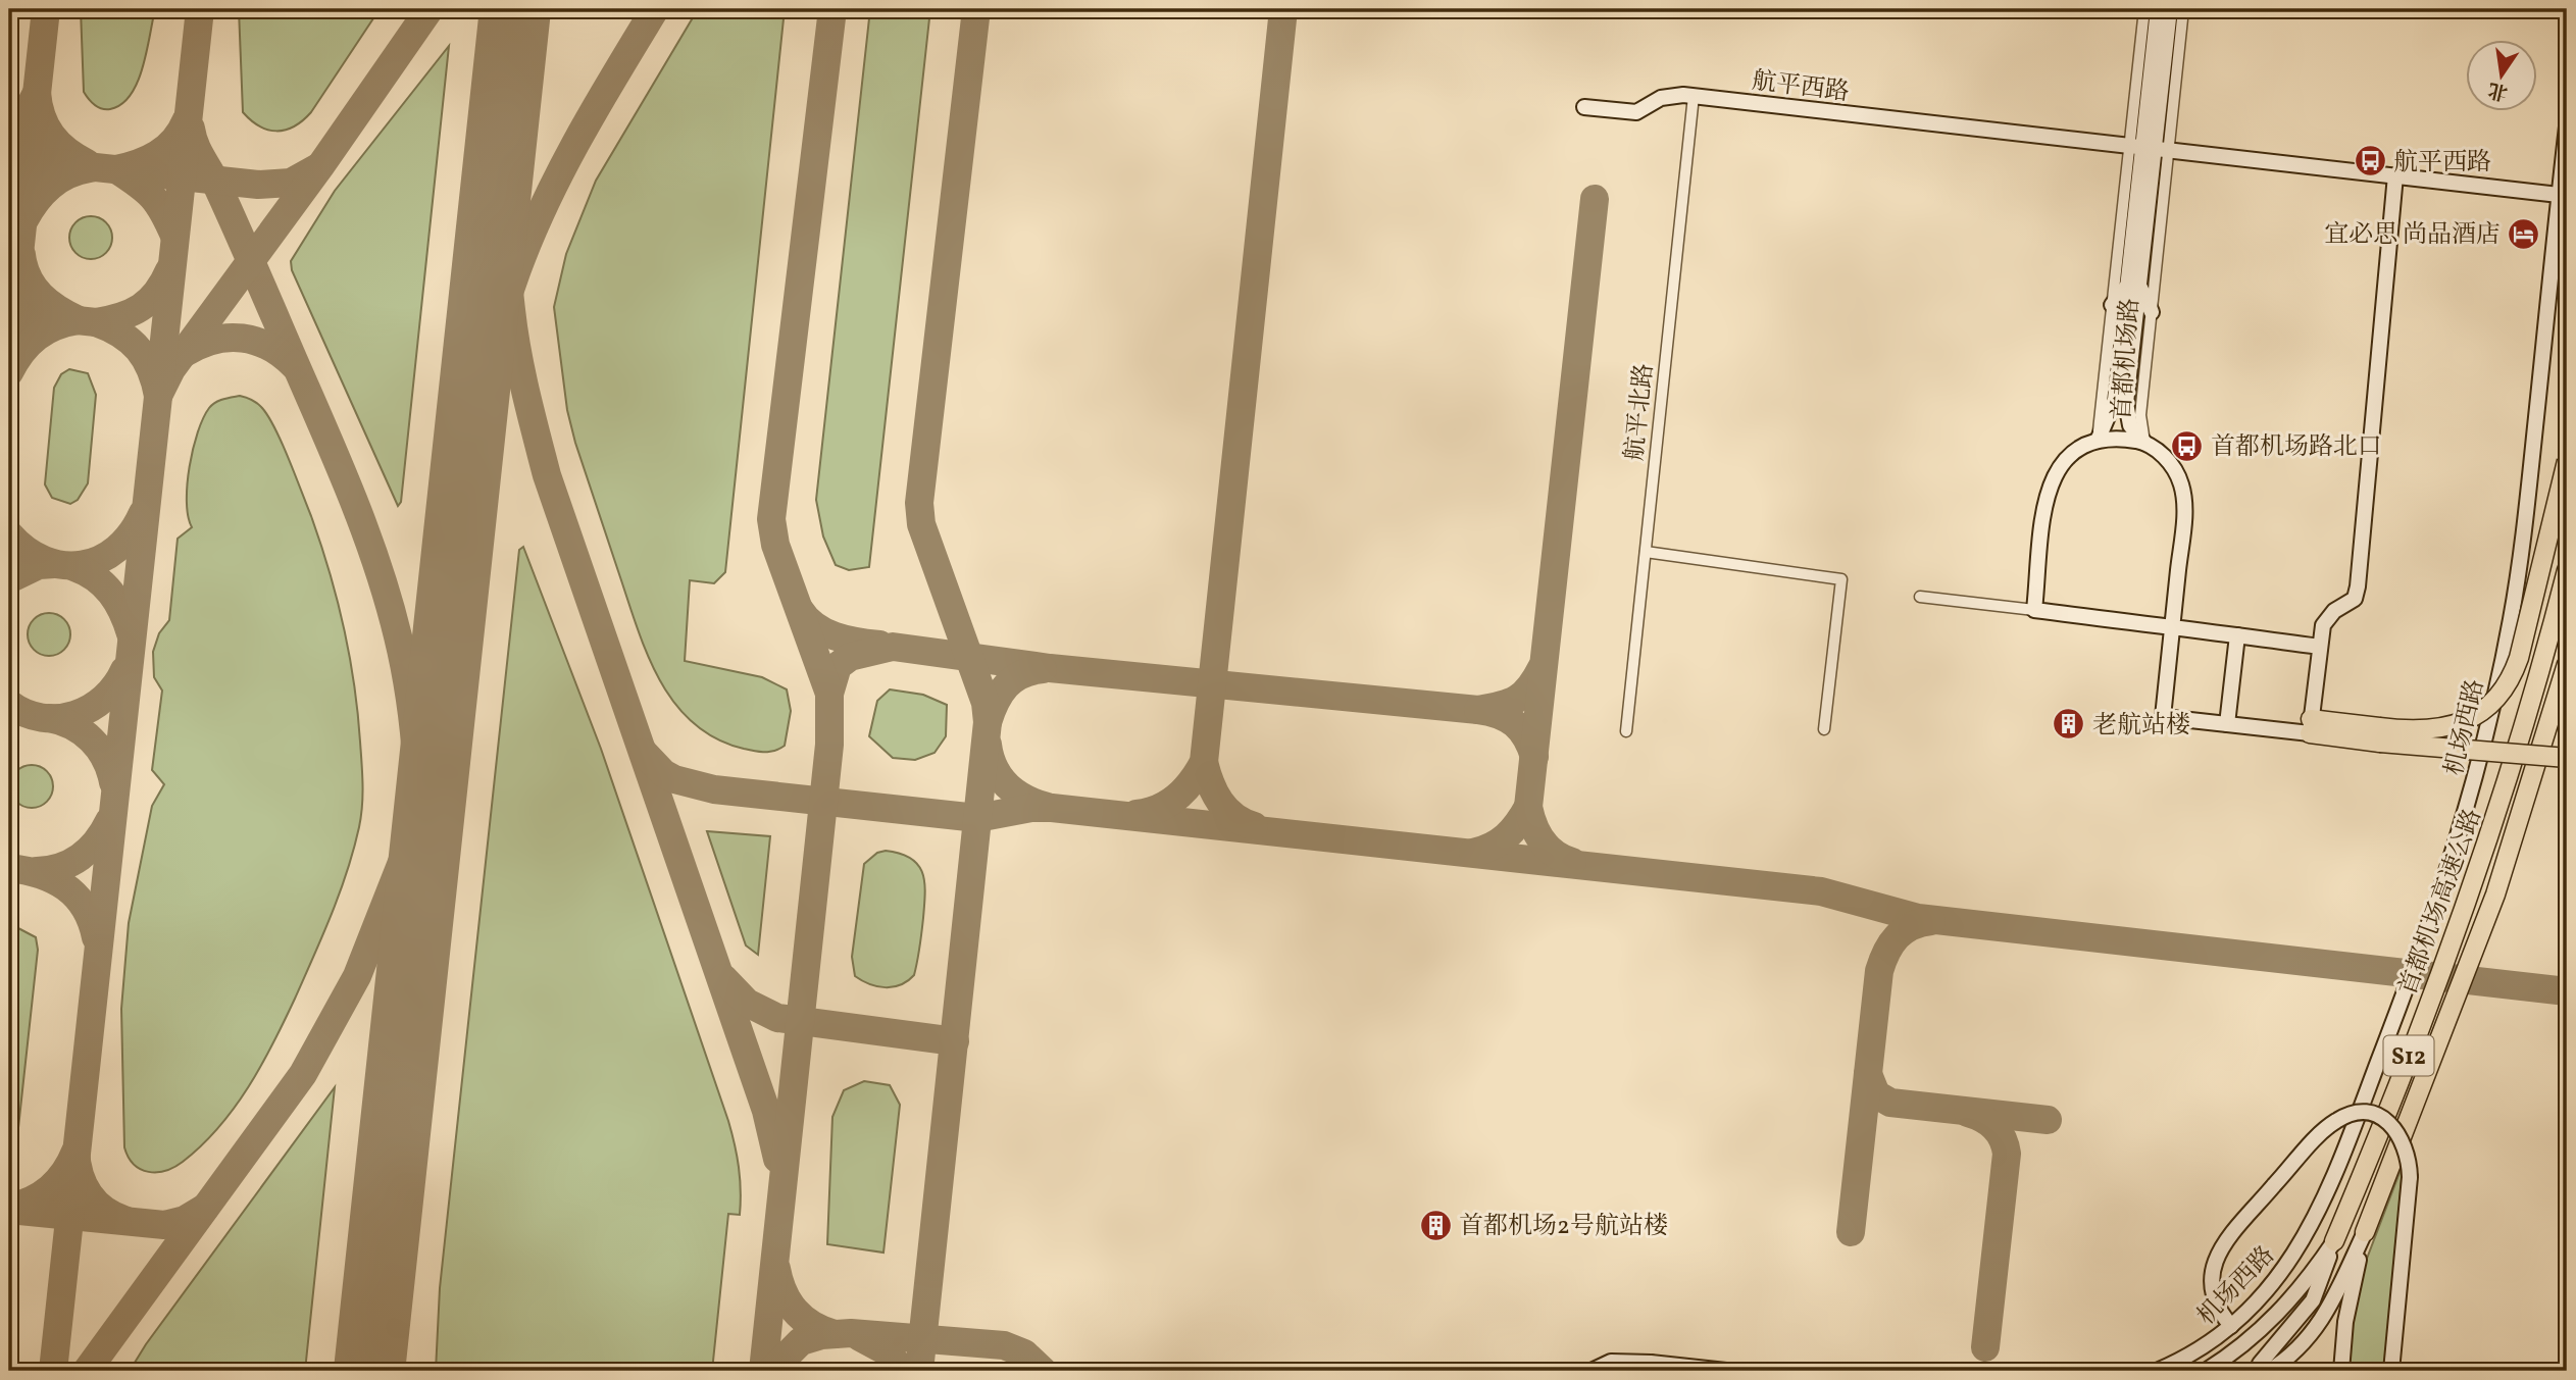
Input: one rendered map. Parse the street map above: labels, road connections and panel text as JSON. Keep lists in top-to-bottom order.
{
  "streets": {
    "highway": ["首都机场高速公路", "S12"],
    "street": [
      "航平西路",
      "首都机场路",
      "航平北路",
      "机场西路"
    ]
  },
  "crossings": [
    ["航平西路", "首都机场路"],
    ["航平西路", "航平北路"],
    ["航平西路", "机场西路"]
  ],
  "places": {
    "bus stop": ["航平西路", "首都机场路北口"],
    "hotel": ["宜必思 尚品酒店"],
    "building": ["老航站楼", "首都机场2号航站楼"]
  },
  "north": "bottom"
}
